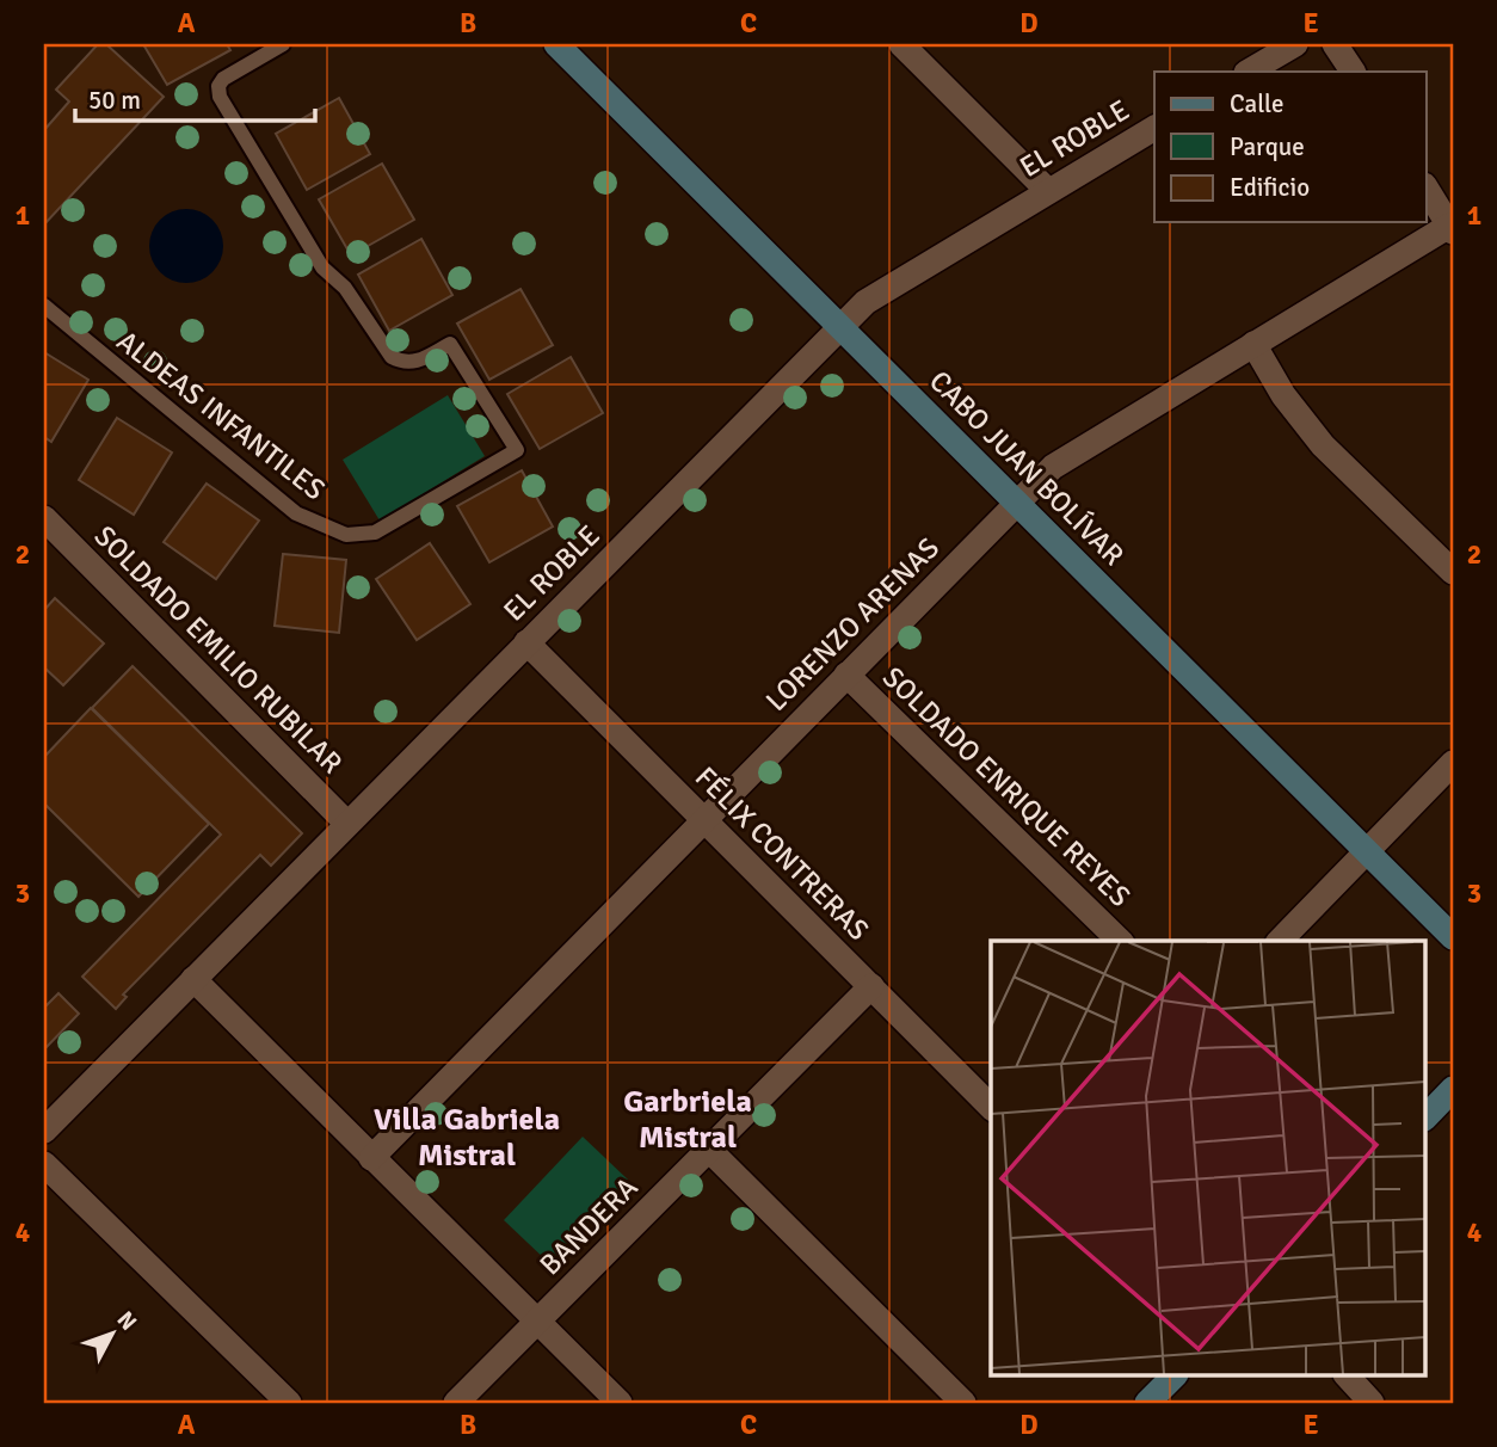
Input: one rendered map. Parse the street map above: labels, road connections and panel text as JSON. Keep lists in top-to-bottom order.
{
  "streets": {
    "street": [
      "EL ROBLE",
      "CABO JUAN BOLÍVAR",
      "LORENZO ARENAS",
      "SOLDADO EMILIO RUBILAR",
      "SOLDADO ENRIQUE REYES",
      "FÉLIX CONTRERAS",
      "BANDERA"
    ],
    "lane": ["ALDEAS INFANTILES"]
  },
  "crossings": [
    ["EL ROBLE", "CABO JUAN BOLÍVAR"],
    ["EL ROBLE", "SOLDADO EMILIO RUBILAR"],
    ["EL ROBLE", "FÉLIX CONTRERAS"],
    ["CABO JUAN BOLÍVAR", "LORENZO ARENAS"],
    ["LORENZO ARENAS", "SOLDADO ENRIQUE REYES"],
    ["LORENZO ARENAS", "FÉLIX CONTRERAS"],
    ["FÉLIX CONTRERAS", "BANDERA"]
  ],
  "districts": ["Garbriela Mistral", "Villa Gabriela Mistral"],
  "legend": ["Calle", "Parque", "Edificio"],
  "scale_bar": "50 m",
  "north": "top right",
  "grid": {
    "columns": [
      "A",
      "B",
      "C",
      "D",
      "E"
    ],
    "rows": [
      "1",
      "2",
      "3",
      "4"
    ]
  }
}
